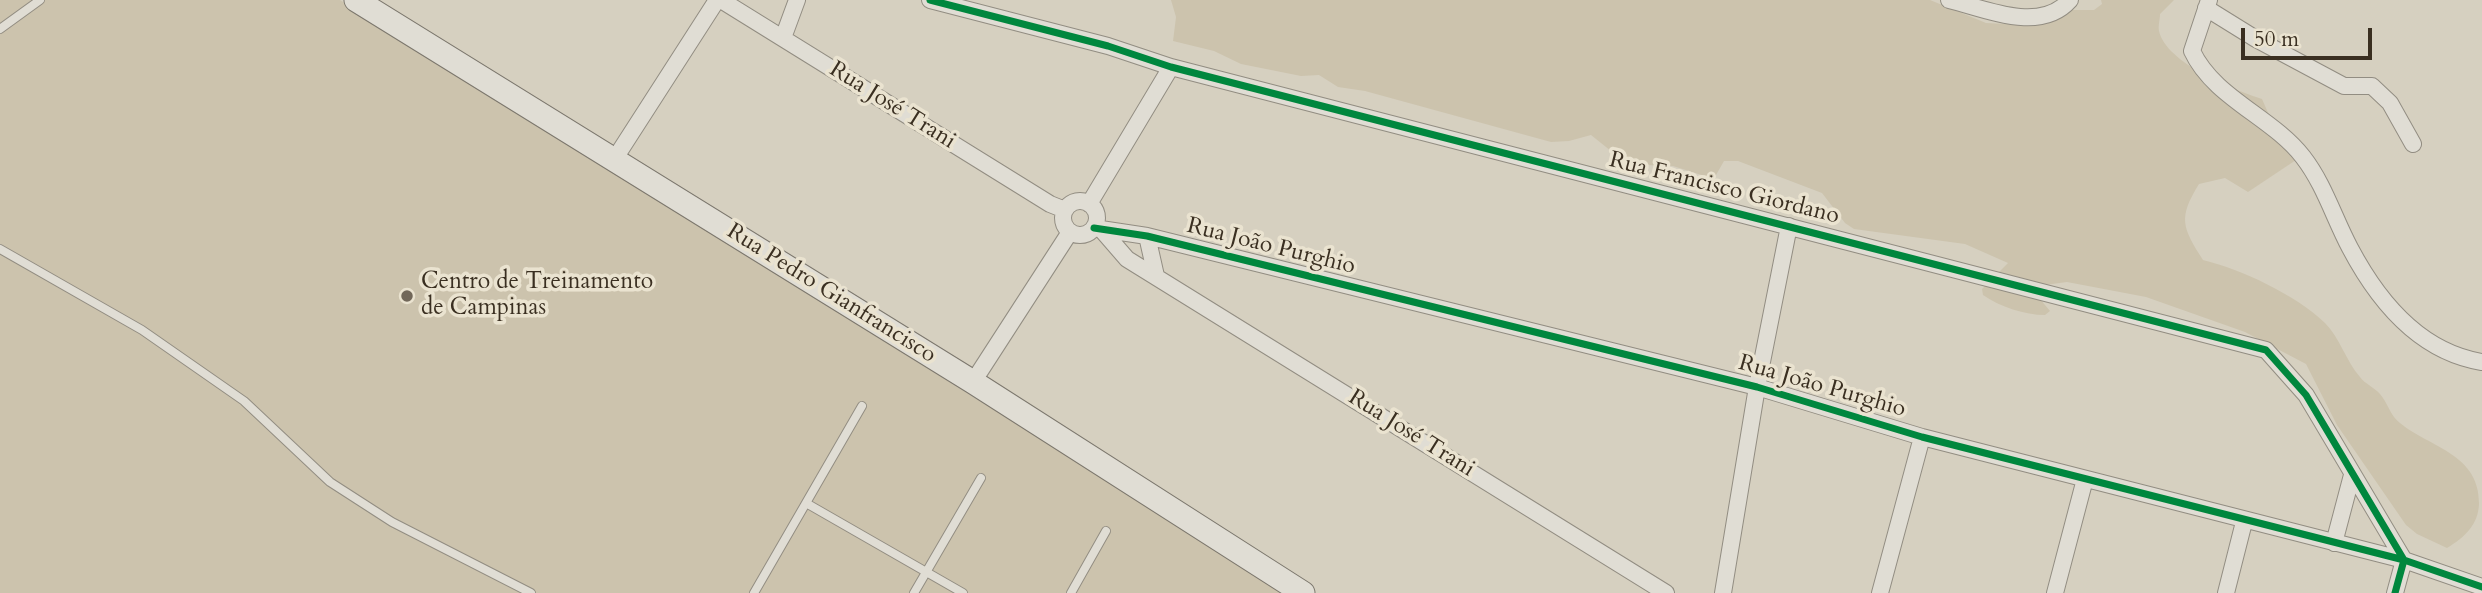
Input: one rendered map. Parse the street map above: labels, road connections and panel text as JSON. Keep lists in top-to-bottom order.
{
  "streets": {
    "street": [
      "Rua José Trani",
      "Rua Francisco Giordano",
      "Rua João Purghio",
      "Rua Pedro Gianfrancisco"
    ]
  },
  "crossings": [
    ["Rua José Trani", "Rua João Purghio"],
    ["Rua Francisco Giordano", "Rua João Purghio"]
  ],
  "places": ["Centro de Treinamento de Campinas"],
  "scale_bar": "50 m"
}
